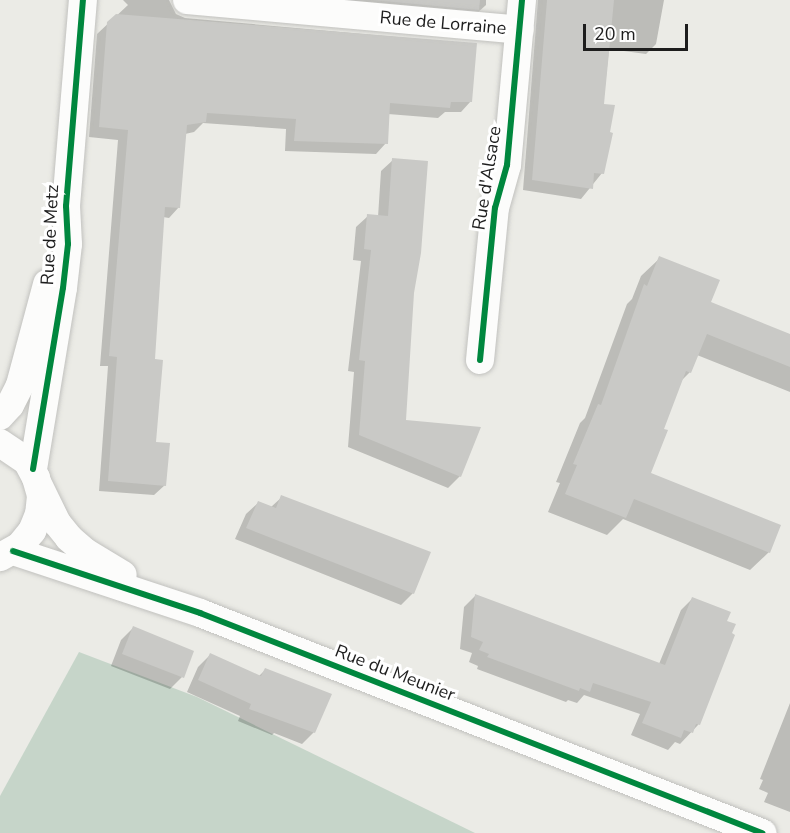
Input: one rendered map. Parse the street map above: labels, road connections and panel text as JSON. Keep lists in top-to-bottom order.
{
  "streets": {
    "street": [
      "Rue de Lorraine",
      "Rue d'Alsace",
      "Rue de Metz",
      "Rue du Meunier"
    ]
  },
  "crossings": [
    ["Rue de Lorraine", "Rue d'Alsace"],
    ["Rue de Metz", "Rue du Meunier"]
  ],
  "scale_bar": "20 m"
}
